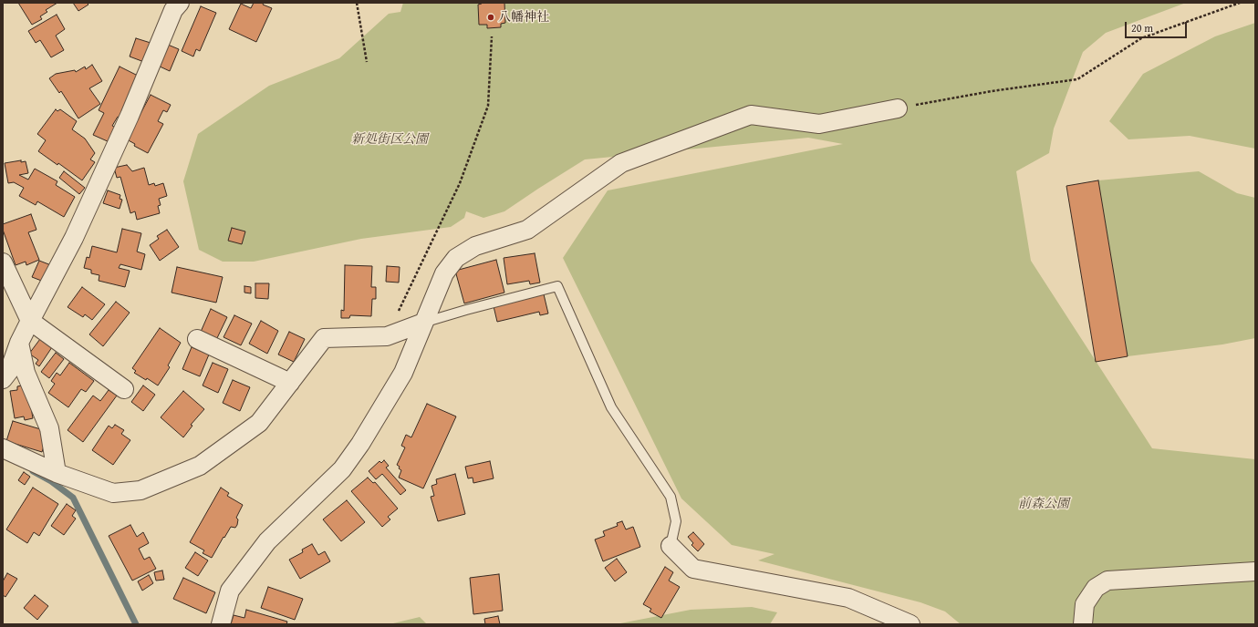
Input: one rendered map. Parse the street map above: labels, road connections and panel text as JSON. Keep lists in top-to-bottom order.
{
  "parks": ["新処街区公園", "前森公園"],
  "places": ["八幡神社"],
  "scale_bar": "20 m"
}
